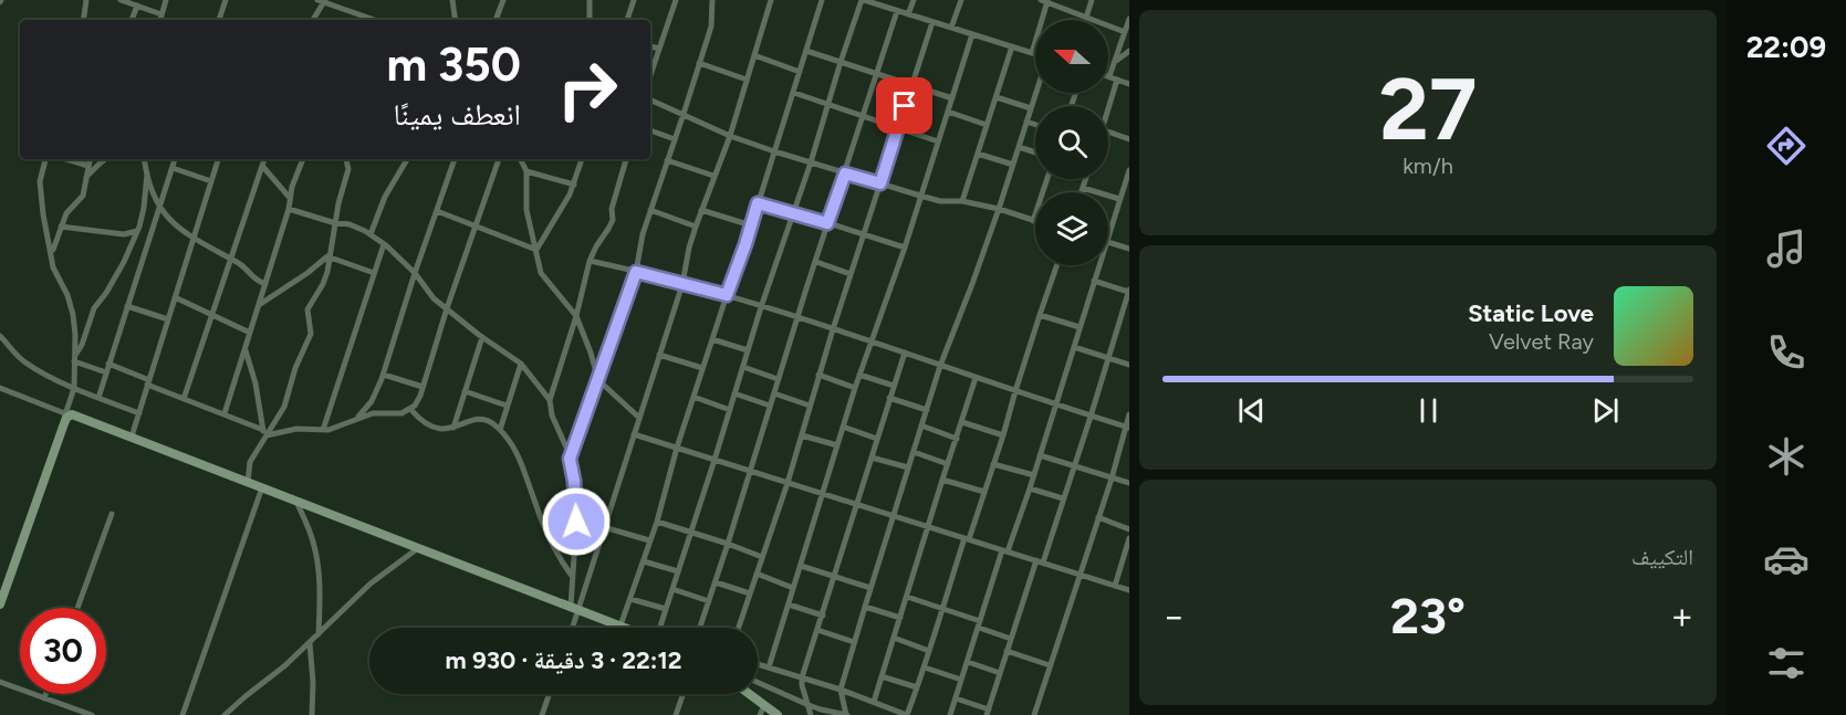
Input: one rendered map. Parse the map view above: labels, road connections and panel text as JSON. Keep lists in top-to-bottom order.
{
  "north": "left",
  "page": {
    "tabs": "22:09",
    "tile": [
      ["27", "km/h"],
      "التكييف"
    ],
    "turn": ["350 m", "انعطف يمينًا"],
    "song": ["Static Love", "Velvet Ray"],
    "heat": ["−", "23°", "+"],
    "limit": "30",
    "trip": "22:12 · 3 دقيقة · 930 m"
  }
}
